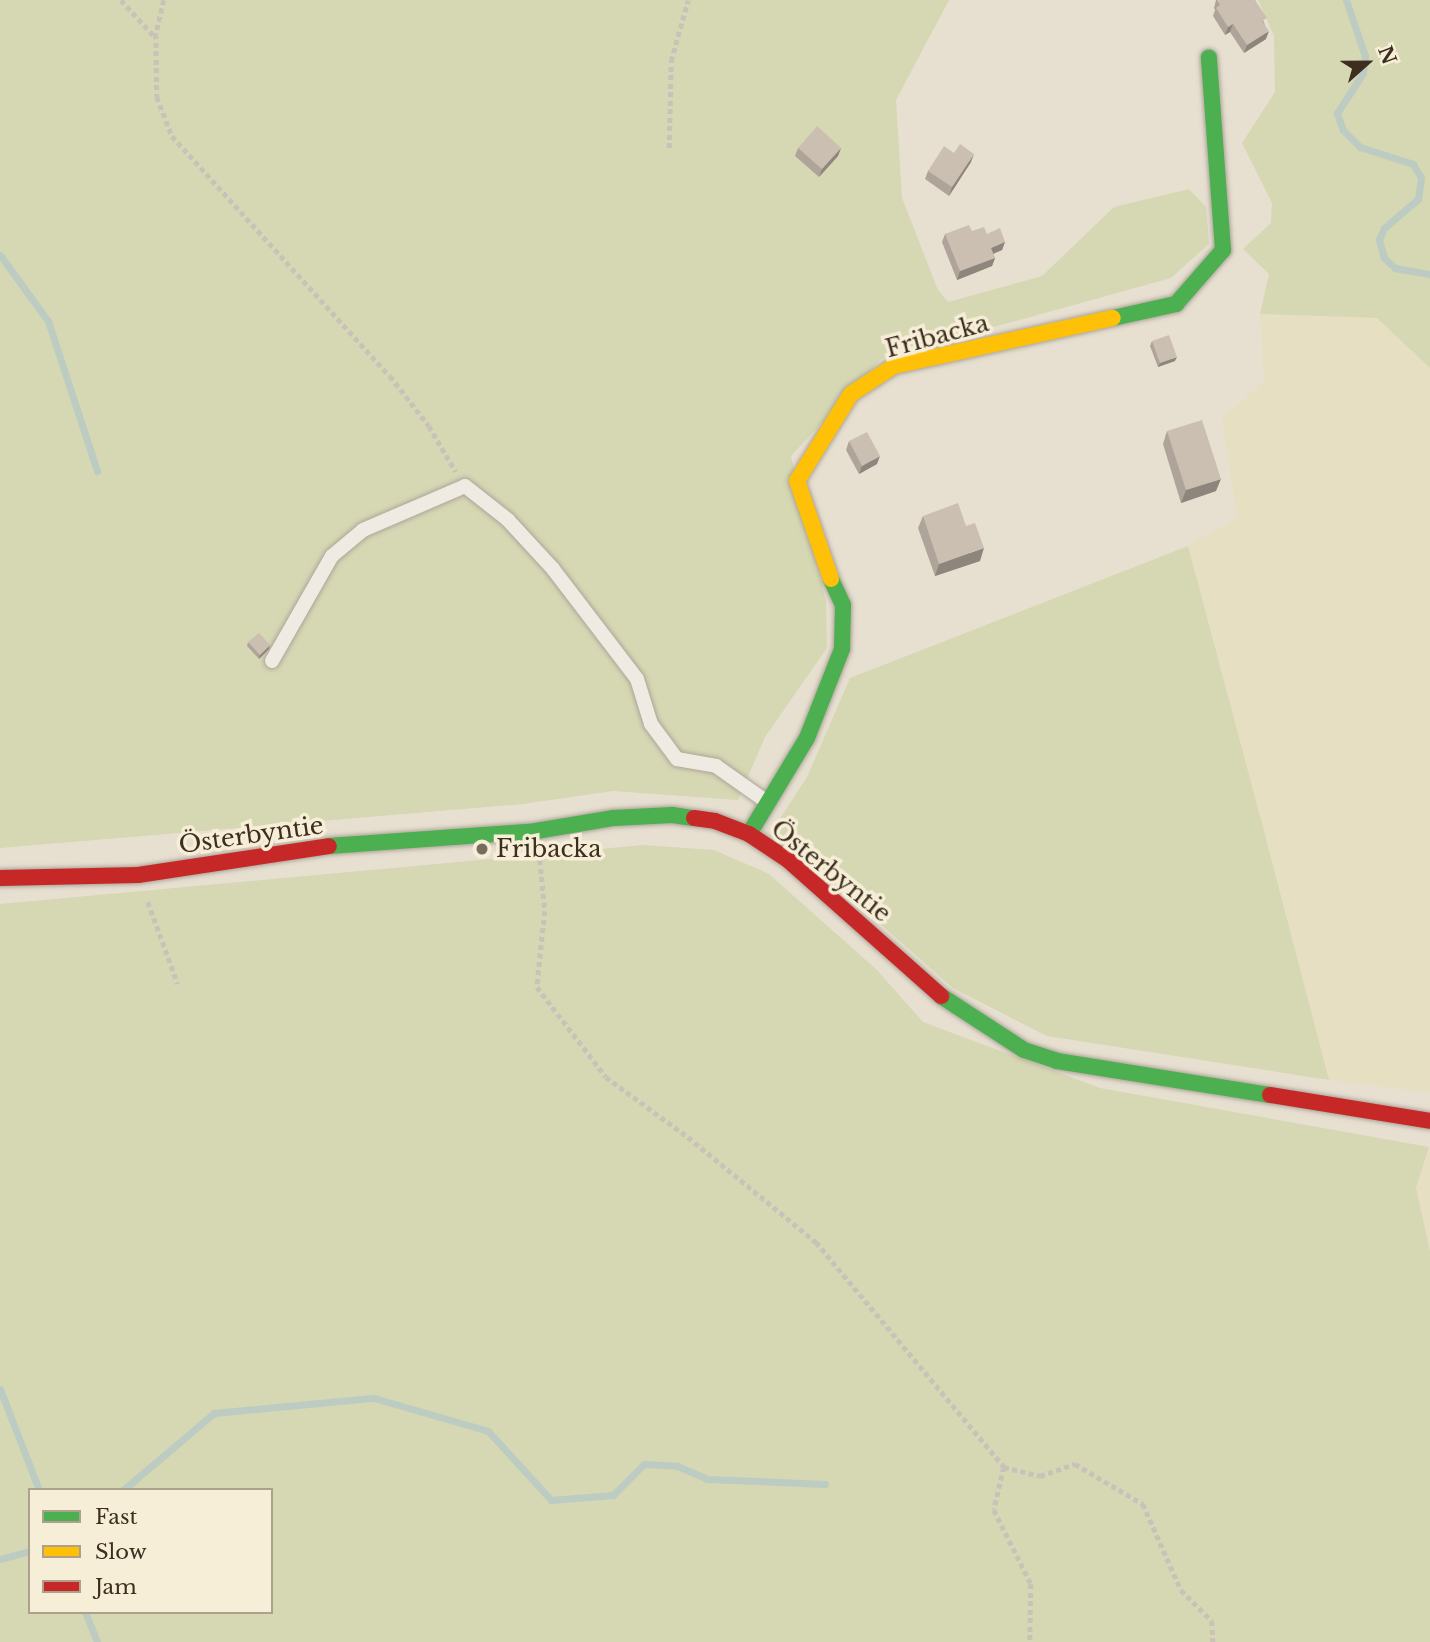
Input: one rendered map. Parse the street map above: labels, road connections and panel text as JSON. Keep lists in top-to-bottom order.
{
  "streets": {
    "street": ["Fribacka", "Österbyntie"]
  },
  "crossings": [
    ["Fribacka", "Österbyntie"]
  ],
  "places": ["Fribacka"],
  "legend": ["Fast", "Slow", "Jam"],
  "north": "right"
}
